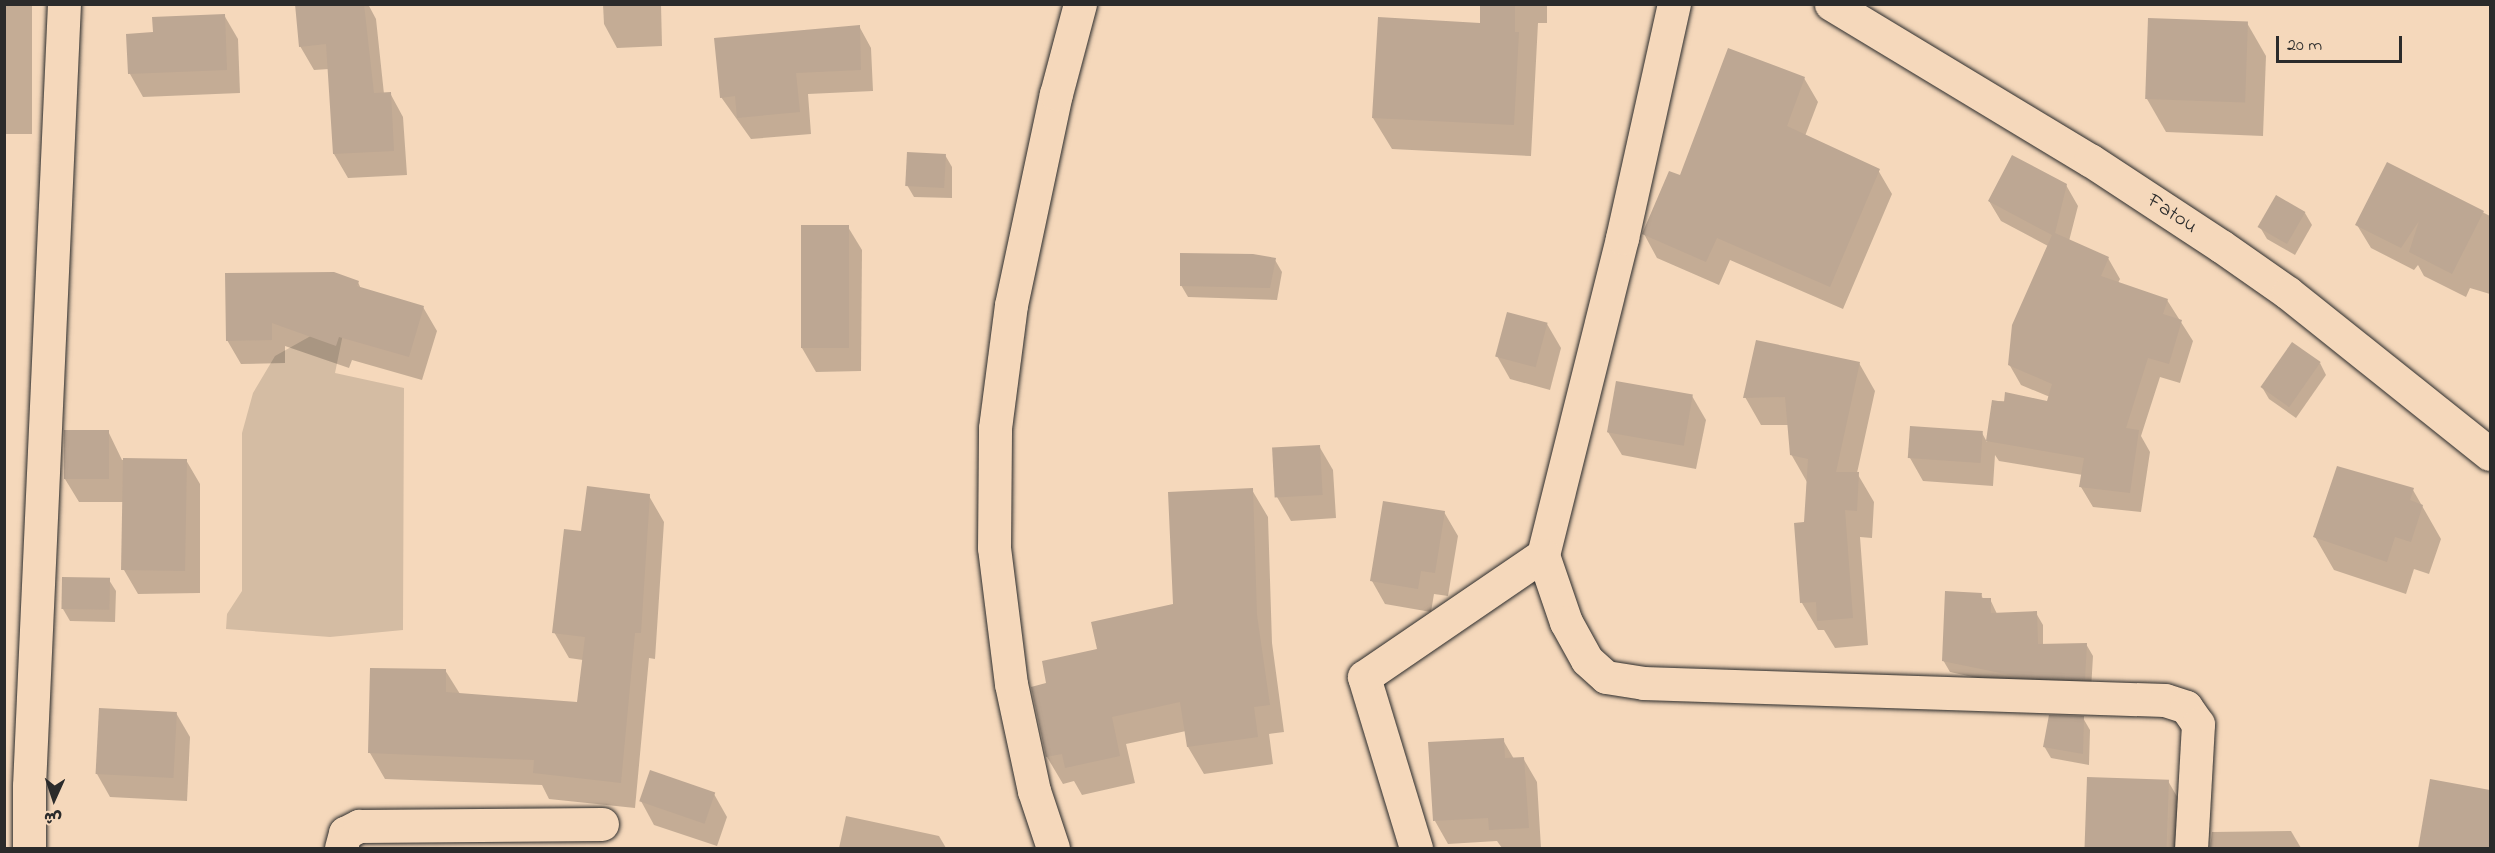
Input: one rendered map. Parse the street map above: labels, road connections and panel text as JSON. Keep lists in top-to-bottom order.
{
  "streets": {
    "street": ["Fatou"]
  },
  "scale_bar": "20 m",
  "north": "bottom"
}
